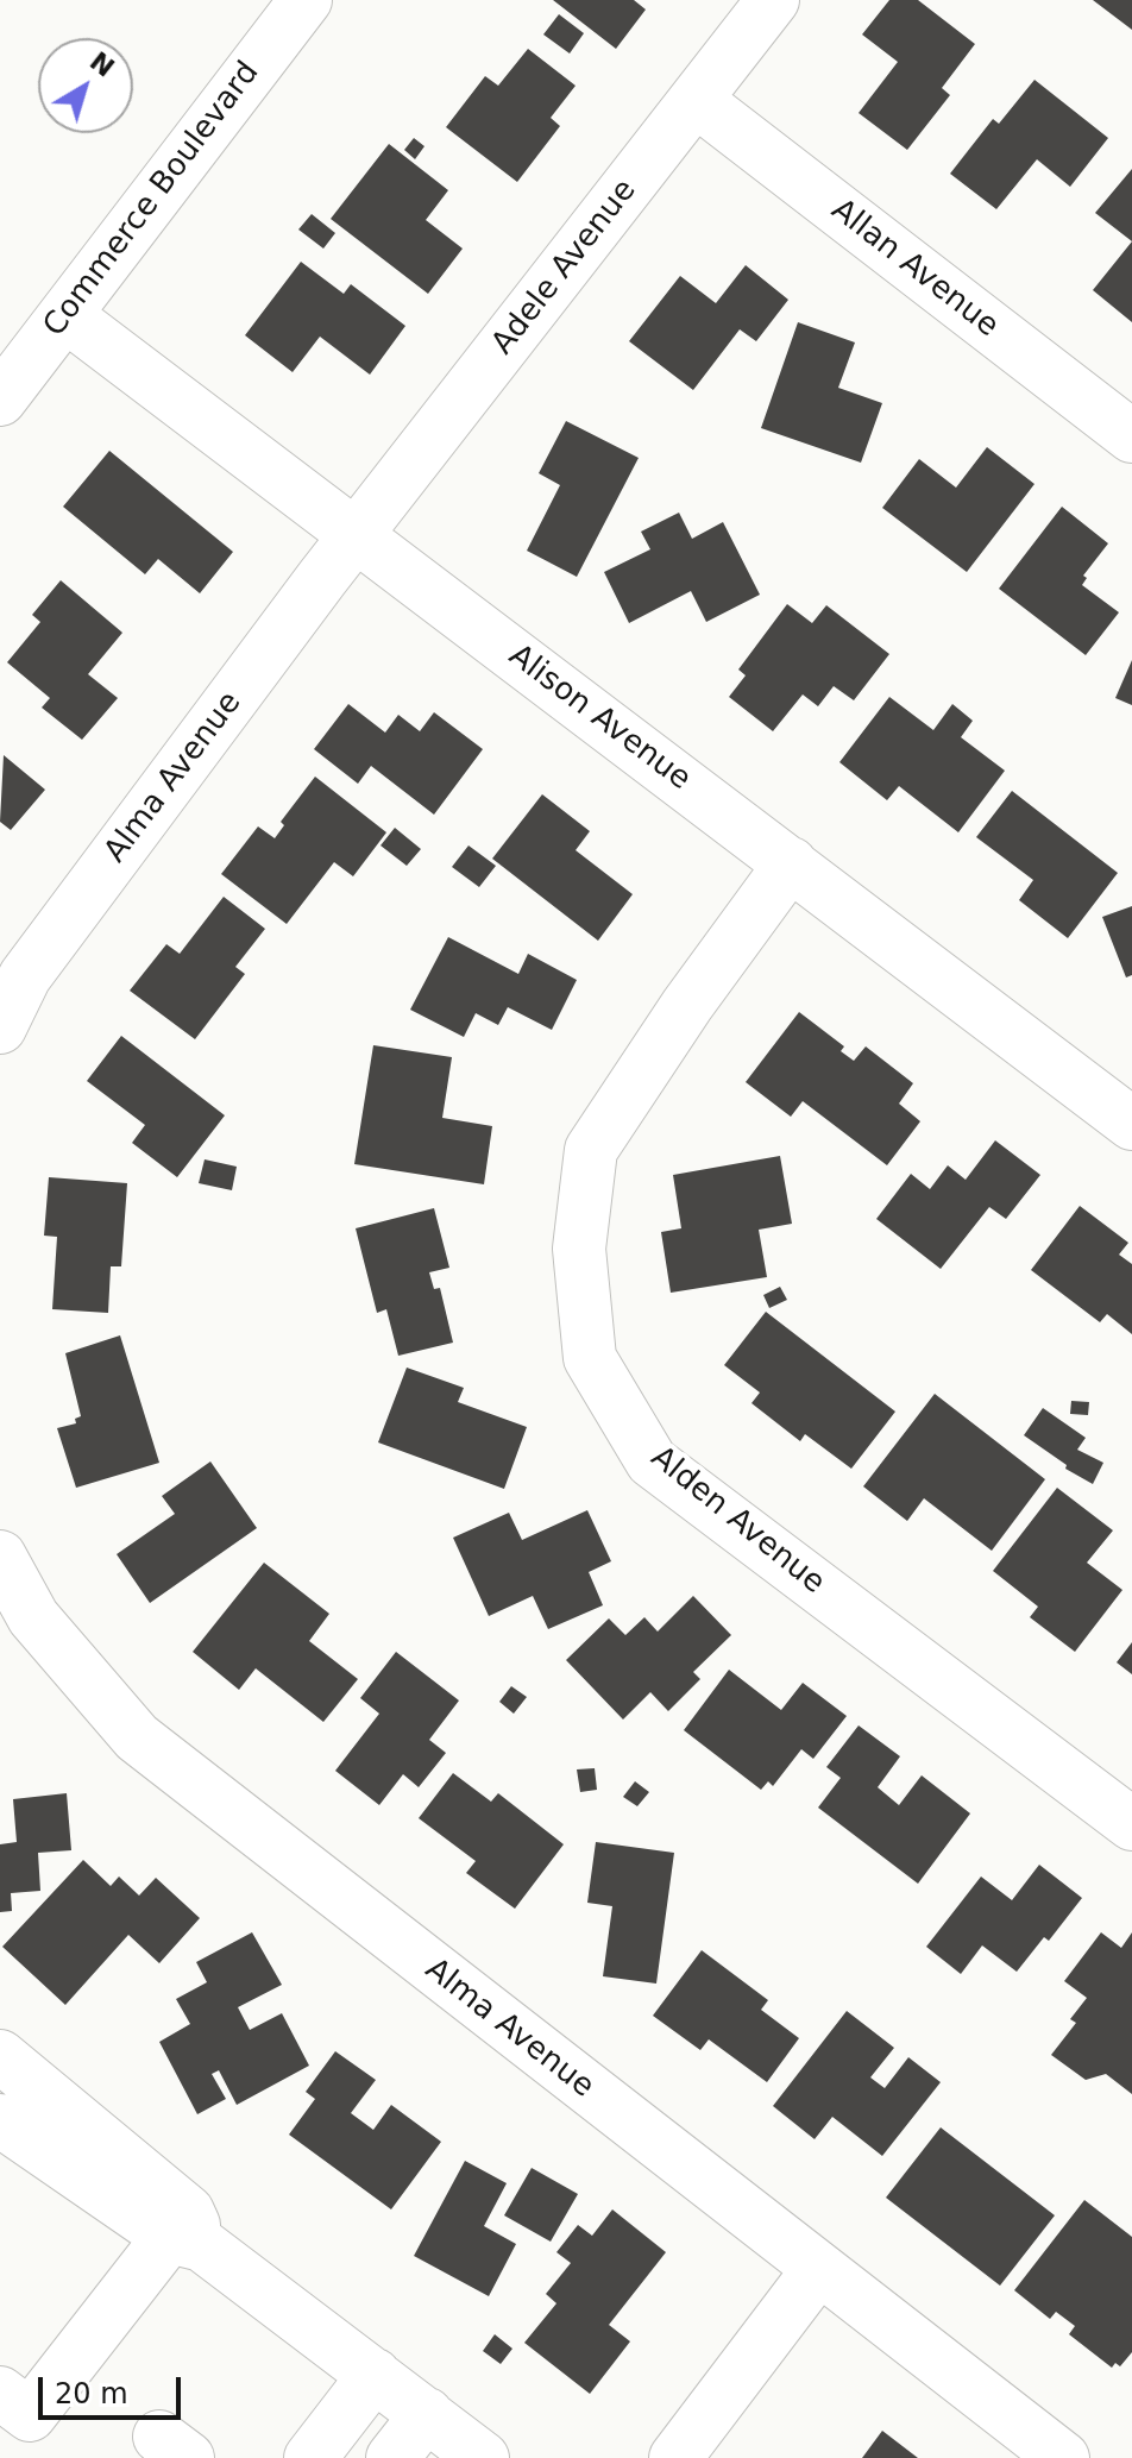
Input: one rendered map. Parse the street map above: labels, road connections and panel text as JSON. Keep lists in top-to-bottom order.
{
  "streets": {
    "street": [
      "Commerce Boulevard",
      "Adele Avenue",
      "Allan Avenue",
      "Alison Avenue",
      "Alma Avenue",
      "Alden Avenue"
    ]
  },
  "crossings": [
    ["Commerce Boulevard", "Alison Avenue"],
    ["Adele Avenue", "Allan Avenue"],
    ["Adele Avenue", "Alison Avenue"],
    ["Adele Avenue", "Alma Avenue"],
    ["Alison Avenue", "Alma Avenue"],
    ["Alison Avenue", "Alden Avenue"]
  ],
  "scale_bar": "20 m",
  "north": "top right"
}
